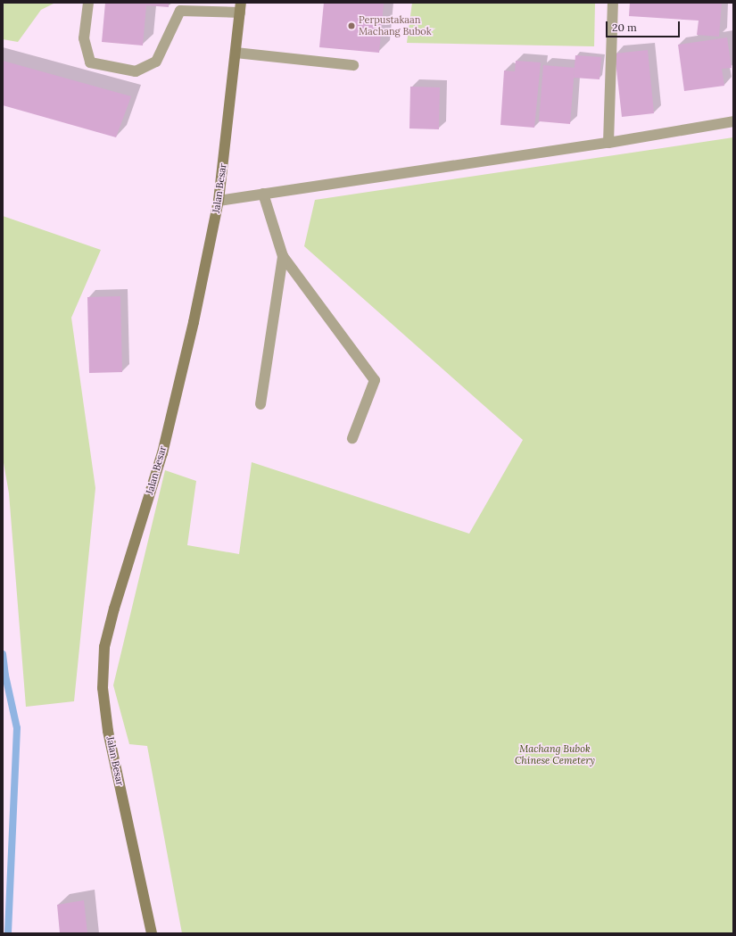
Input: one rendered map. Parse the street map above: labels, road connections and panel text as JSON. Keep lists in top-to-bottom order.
{
  "streets": {
    "main road": ["Jalan Besar"]
  },
  "parks": ["Machang Bubok Chinese Cemetery"],
  "places": ["Perpustakaan Machang Bubok"],
  "scale_bar": "20 m"
}
